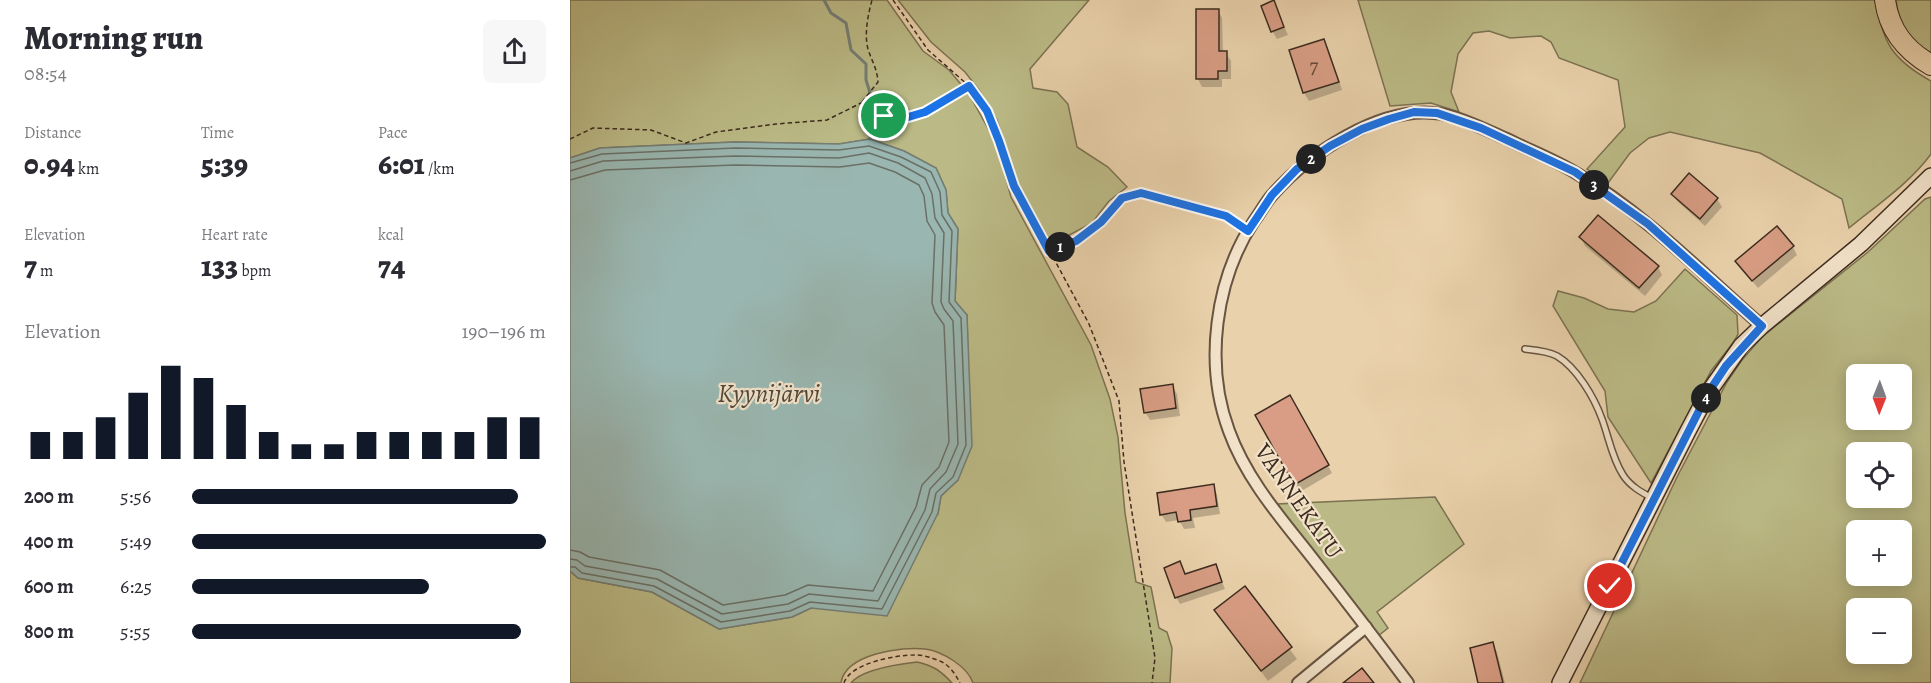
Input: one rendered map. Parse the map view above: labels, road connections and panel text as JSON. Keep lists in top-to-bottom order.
{
  "streets": {
    "street": ["VANNEKATU"]
  },
  "water": ["Kyynijärvi"],
  "house_numbers": ["7"],
  "north": "bottom",
  "page": {
    "heading": ["Morning run", "08:54"],
    "stats": [
      ["Distance", "0.94 km"],
      ["Time", "5:39"],
      ["Pace", "6:01 /km"],
      ["Elevation", "7 m"],
      ["Heart rate", "133 bpm"],
      ["kcal", "74"]
    ],
    "pins": [
      "2",
      "3",
      "1",
      "4"
    ],
    "chart": ["Elevation", "190–196 m"],
    "map_buttons": ["+", "−"],
    "list": [
      {
        "name": "200 m",
        "note": "5:56"
      },
      {
        "name": "400 m",
        "note": "5:49"
      },
      {
        "name": "600 m",
        "note": "6:25"
      },
      {
        "name": "800 m",
        "note": "5:55"
      }
    ]
  }
}
